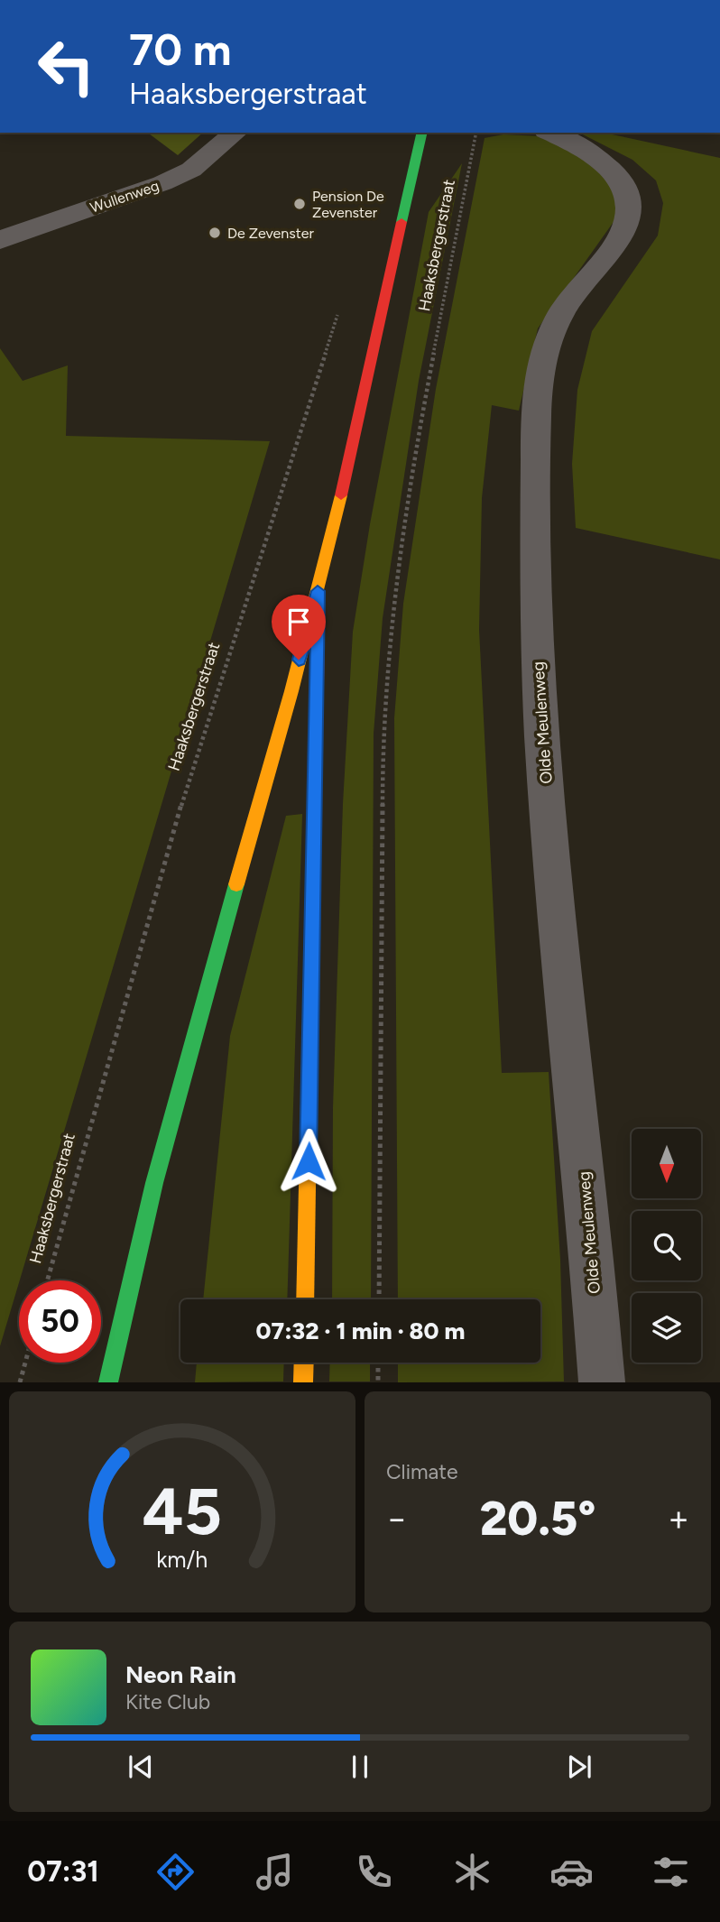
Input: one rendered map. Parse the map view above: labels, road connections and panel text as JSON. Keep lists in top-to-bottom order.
{
  "streets": {
    "street": ["Wullenweg", "Olde Meulenweg"],
    "path": ["Haaksbergerstraat"]
  },
  "places": ["Pension De Zevenster", "De Zevenster"],
  "north": "bottom",
  "page": {
    "turn": ["70 m", "Haaksbergerstraat"],
    "limit": "50",
    "trip": "07:32 · 1 min · 80 m",
    "tile": "Climate",
    "heat": ["−", "20.5°", "+"],
    "song": ["Neon Rain", "Kite Club"],
    "tabs": "07:31",
    "gauge": ["45", "km/h"]
  }
}
